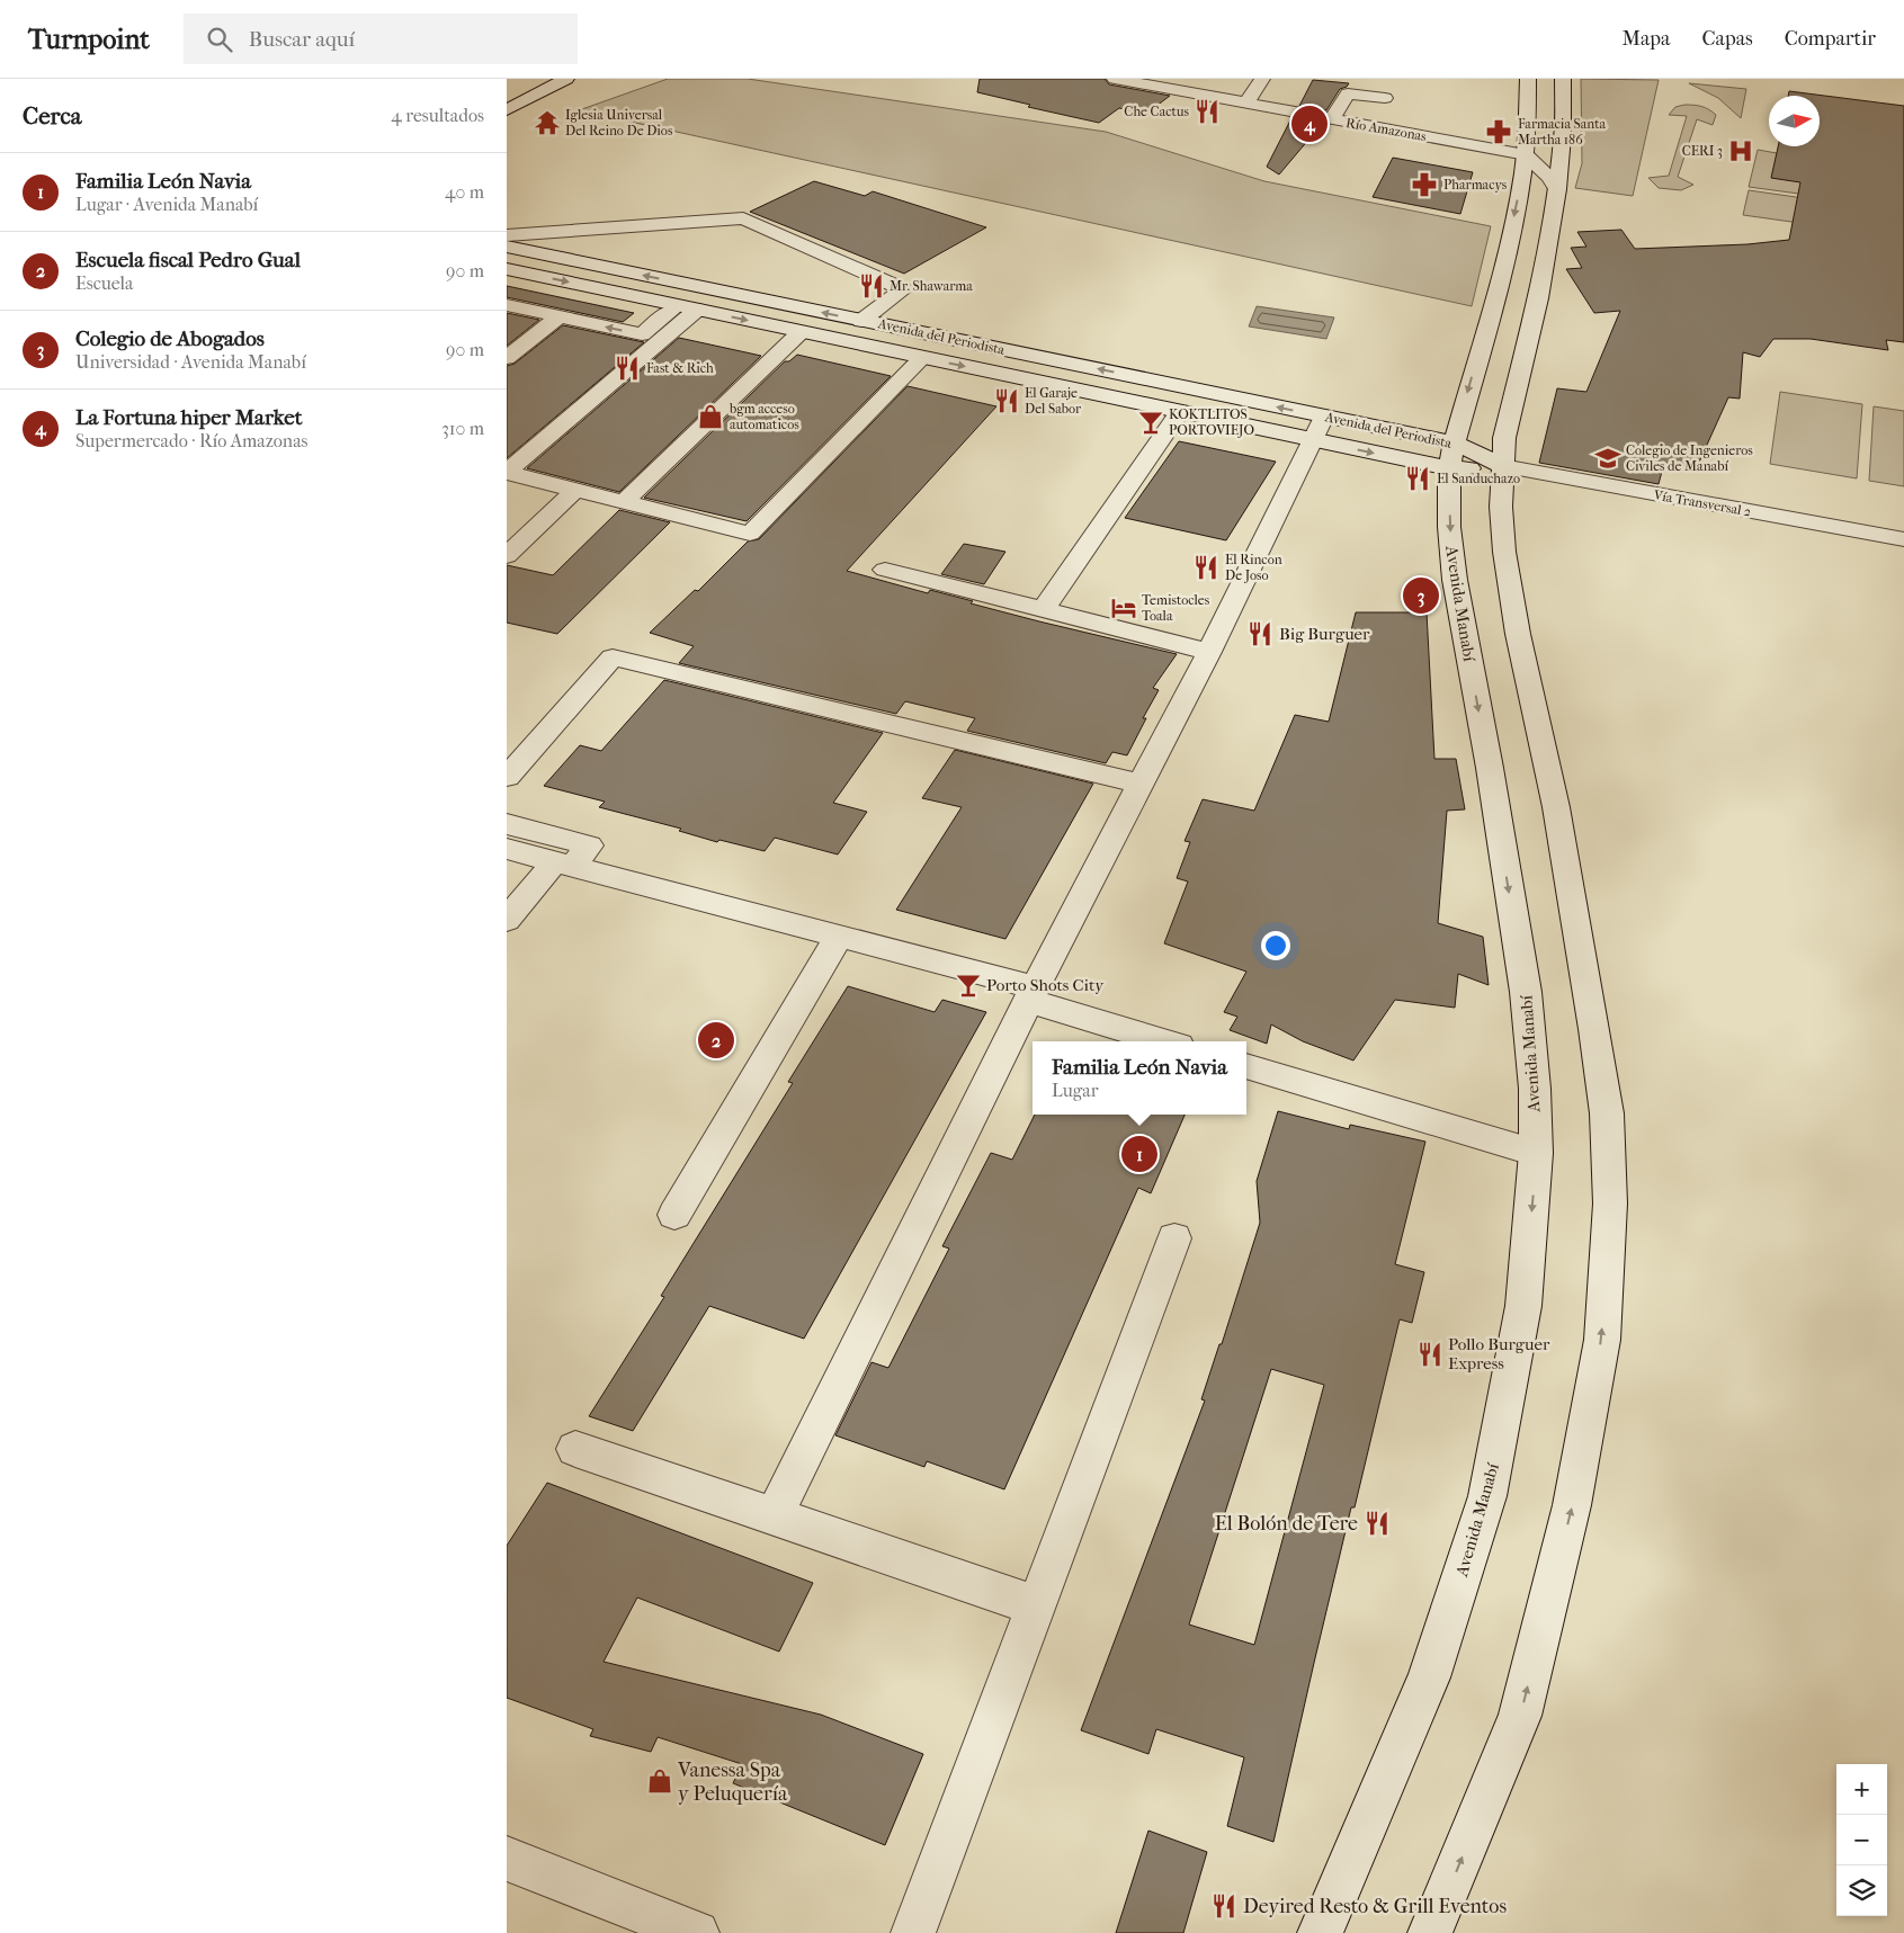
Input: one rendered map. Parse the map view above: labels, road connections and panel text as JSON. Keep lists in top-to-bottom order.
{
  "streets": {
    "street": [
      "Río Amazonas",
      "Avenida del Periodista",
      "Vía Transversal 2",
      "Avenida Manabí"
    ]
  },
  "crossings": [
    ["Río Amazonas", "Avenida Manabí"],
    ["Avenida del Periodista", "Vía Transversal 2"],
    ["Avenida del Periodista", "Avenida Manabí"]
  ],
  "places": {
    "restaurant": [
      "Che Cactus",
      "Mr. Shawarma",
      "Fast & Rich",
      "El Garaje Del Sabor",
      "El Sanduchazo",
      "El Rincon De Joso",
      "Big Burguer",
      "Pollo Burguer Express",
      "El Bolón de Tere",
      "Deyired Resto & Grill Eventos"
    ],
    "temple": ["Iglesia Universal Del Reino De Dios"],
    "pharmacy": ["Farmacia Santa Martha 186", "Pharmacys"],
    "hospital": ["CERI 3"],
    "shop": ["bgm acceso automaticos", "Vanessa Spa y Peluquería"],
    "bar": ["KOKTLITOS PORTOVIEJO", "Porto Shots City"],
    "school or university": ["Colegio de Ingenieros Civiles de Manabí"],
    "hotel": ["Temistocles Toala"]
  },
  "north": "right",
  "page": {
    "header": "Turnpoint",
    "search": "Buscar aquí",
    "nav": ["Mapa", "Capas", "Compartir"],
    "heading": ["Cerca", "4 resultados"],
    "pins": [
      "4",
      "3",
      "2",
      "1"
    ],
    "list": [
      {
        "mark": "1",
        "name": "Familia León Navia",
        "note": "Lugar · Avenida Manabí",
        "value": "40 m"
      },
      {
        "mark": "2",
        "name": "Escuela fiscal Pedro Gual",
        "note": "Escuela",
        "value": "90 m"
      },
      {
        "mark": "3",
        "name": "Colegio de Abogados",
        "note": "Universidad · Avenida Manabí",
        "value": "90 m"
      },
      {
        "mark": "4",
        "name": "La Fortuna hiper Market",
        "note": "Supermercado · Río Amazonas",
        "value": "310 m"
      }
    ],
    "popup": ["Familia León Navia", "Lugar"],
    "map_buttons": ["+", "−"]
  }
}
